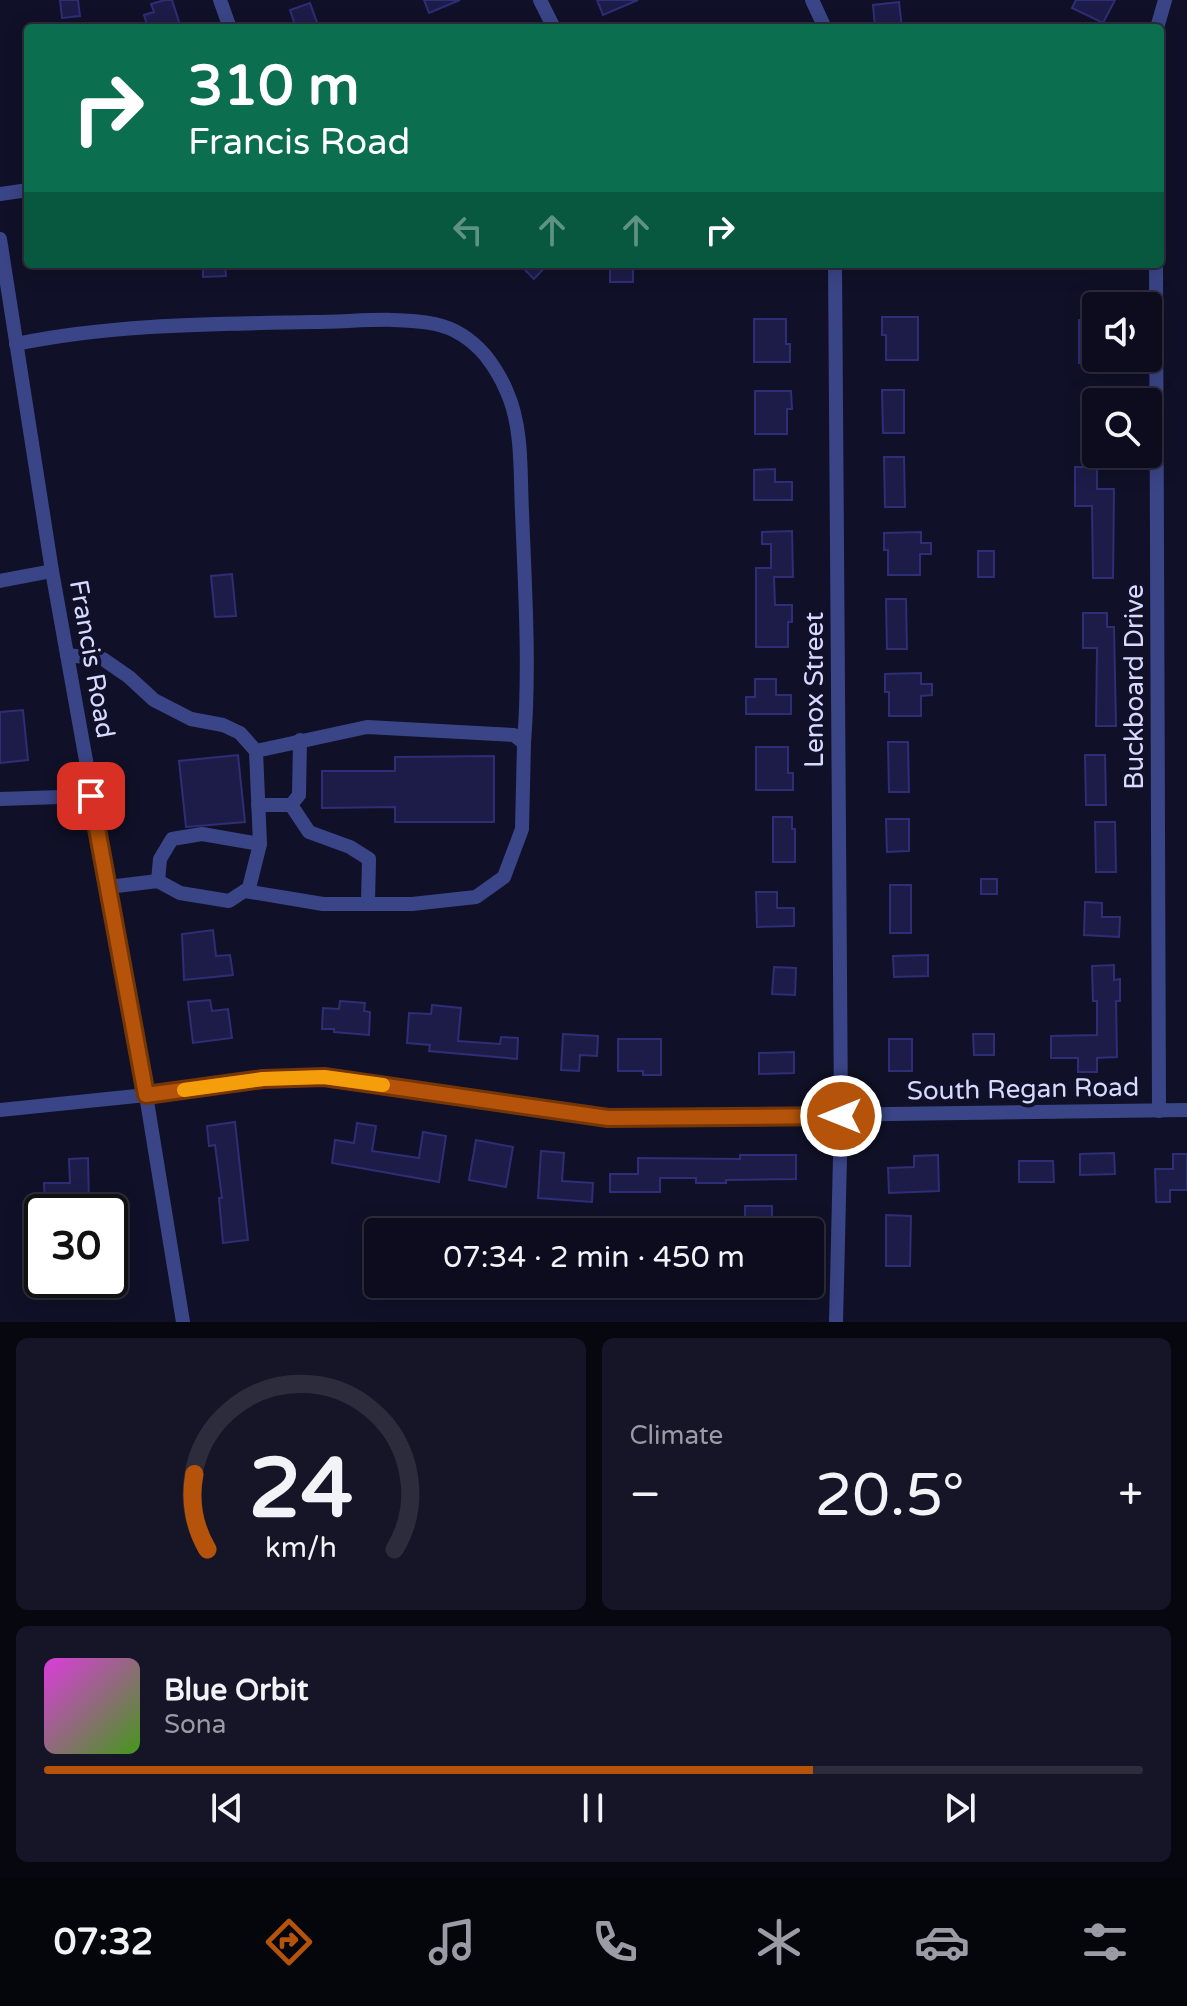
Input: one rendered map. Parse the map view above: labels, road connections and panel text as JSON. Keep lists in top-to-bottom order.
{
  "streets": {
    "street": [
      "Francis Road",
      "Buckboard Drive",
      "Lenox Street",
      "South Regan Road"
    ]
  },
  "crossings": [
    ["Francis Road", "South Regan Road"],
    ["Buckboard Drive", "South Regan Road"],
    ["Lenox Street", "South Regan Road"]
  ],
  "page": {
    "turn": ["310 m", "Francis Road"],
    "limit": "30",
    "trip": "07:34 · 2 min · 450 m",
    "tile": "Climate",
    "heat": ["−", "20.5°", "+"],
    "song": ["Blue Orbit", "Sona"],
    "tabs": "07:32",
    "gauge": ["24", "km/h"]
  }
}
